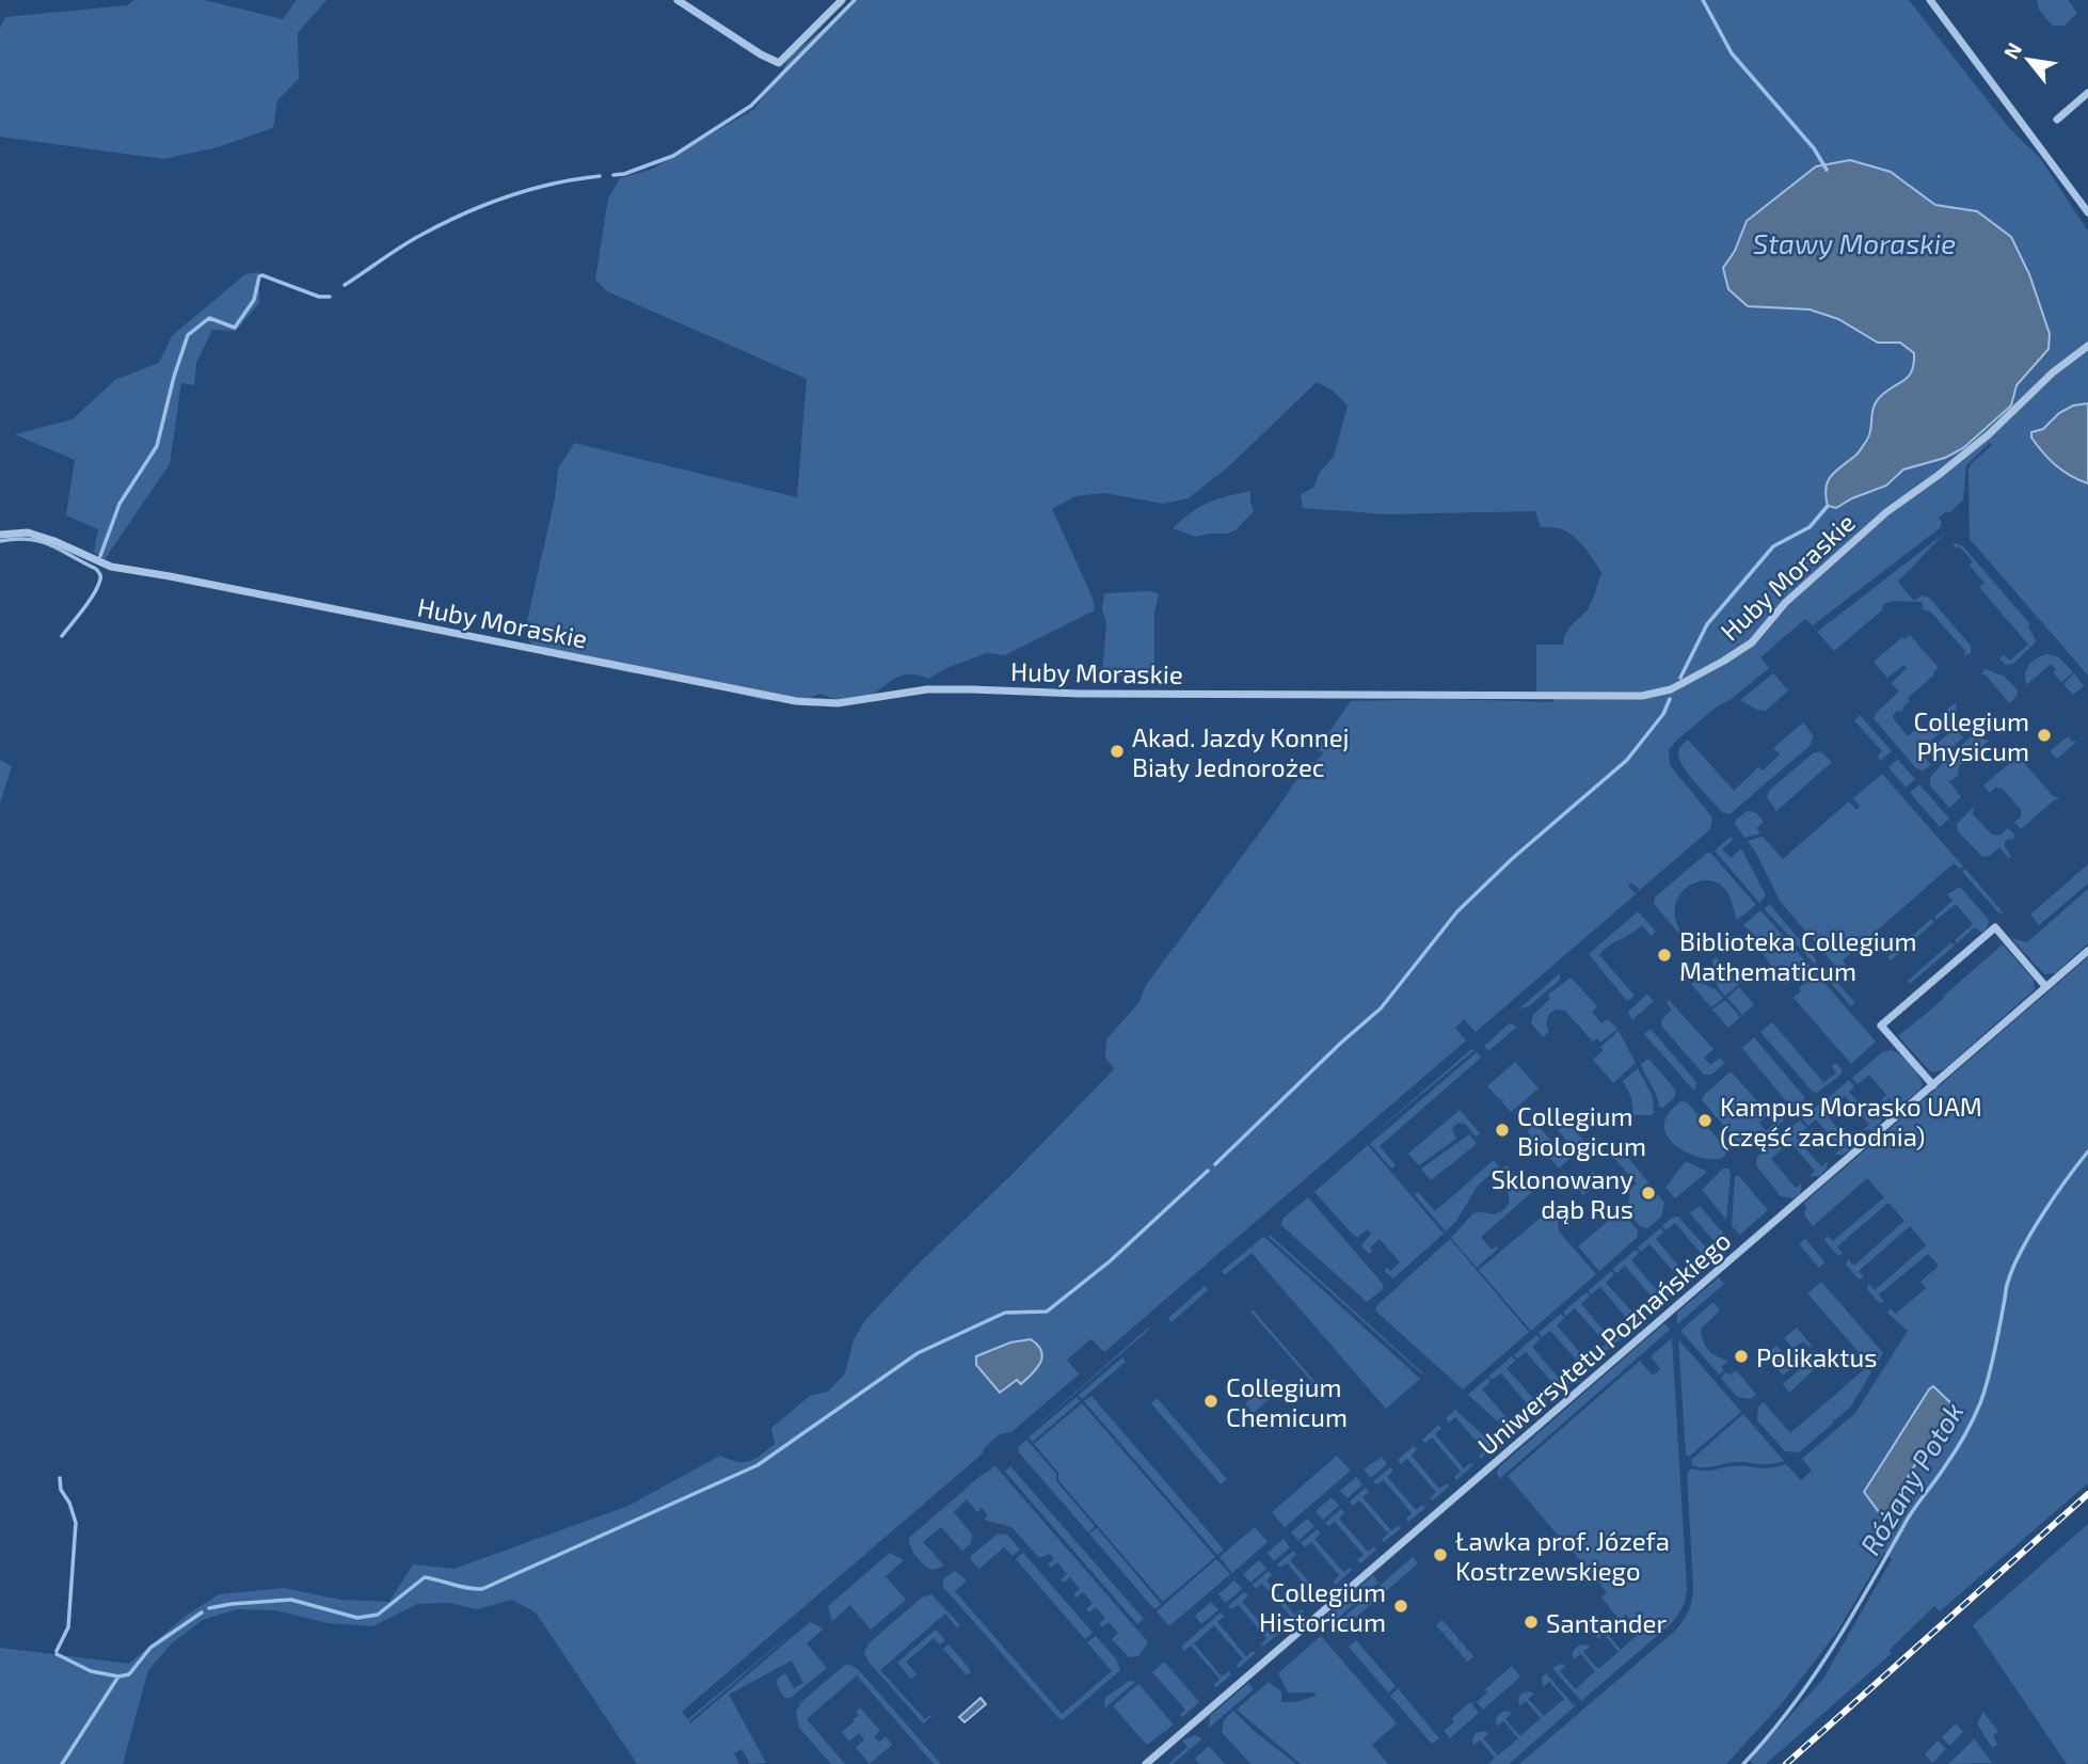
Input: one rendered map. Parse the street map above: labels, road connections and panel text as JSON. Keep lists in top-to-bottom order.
{
  "streets": {
    "street": ["Huby Moraskie", "Uniwersytetu Poznańskiego"]
  },
  "water": ["Stawy Moraskie", "Różany Potok"],
  "places": [
    "Collegium Physicum",
    "Akad. Jazdy Konnej Biały Jednorożec",
    "Biblioteka Collegium Mathematicum",
    "Kampus Morasko UAM (część zachodnia)",
    "Collegium Biologicum",
    "Sklonowany dąb Rus",
    "Polikaktus",
    "Collegium Chemicum",
    "Ławka prof. Józefa Kostrzewskiego",
    "Collegium Historicum",
    "Santander"
  ],
  "north": "top left"
}
